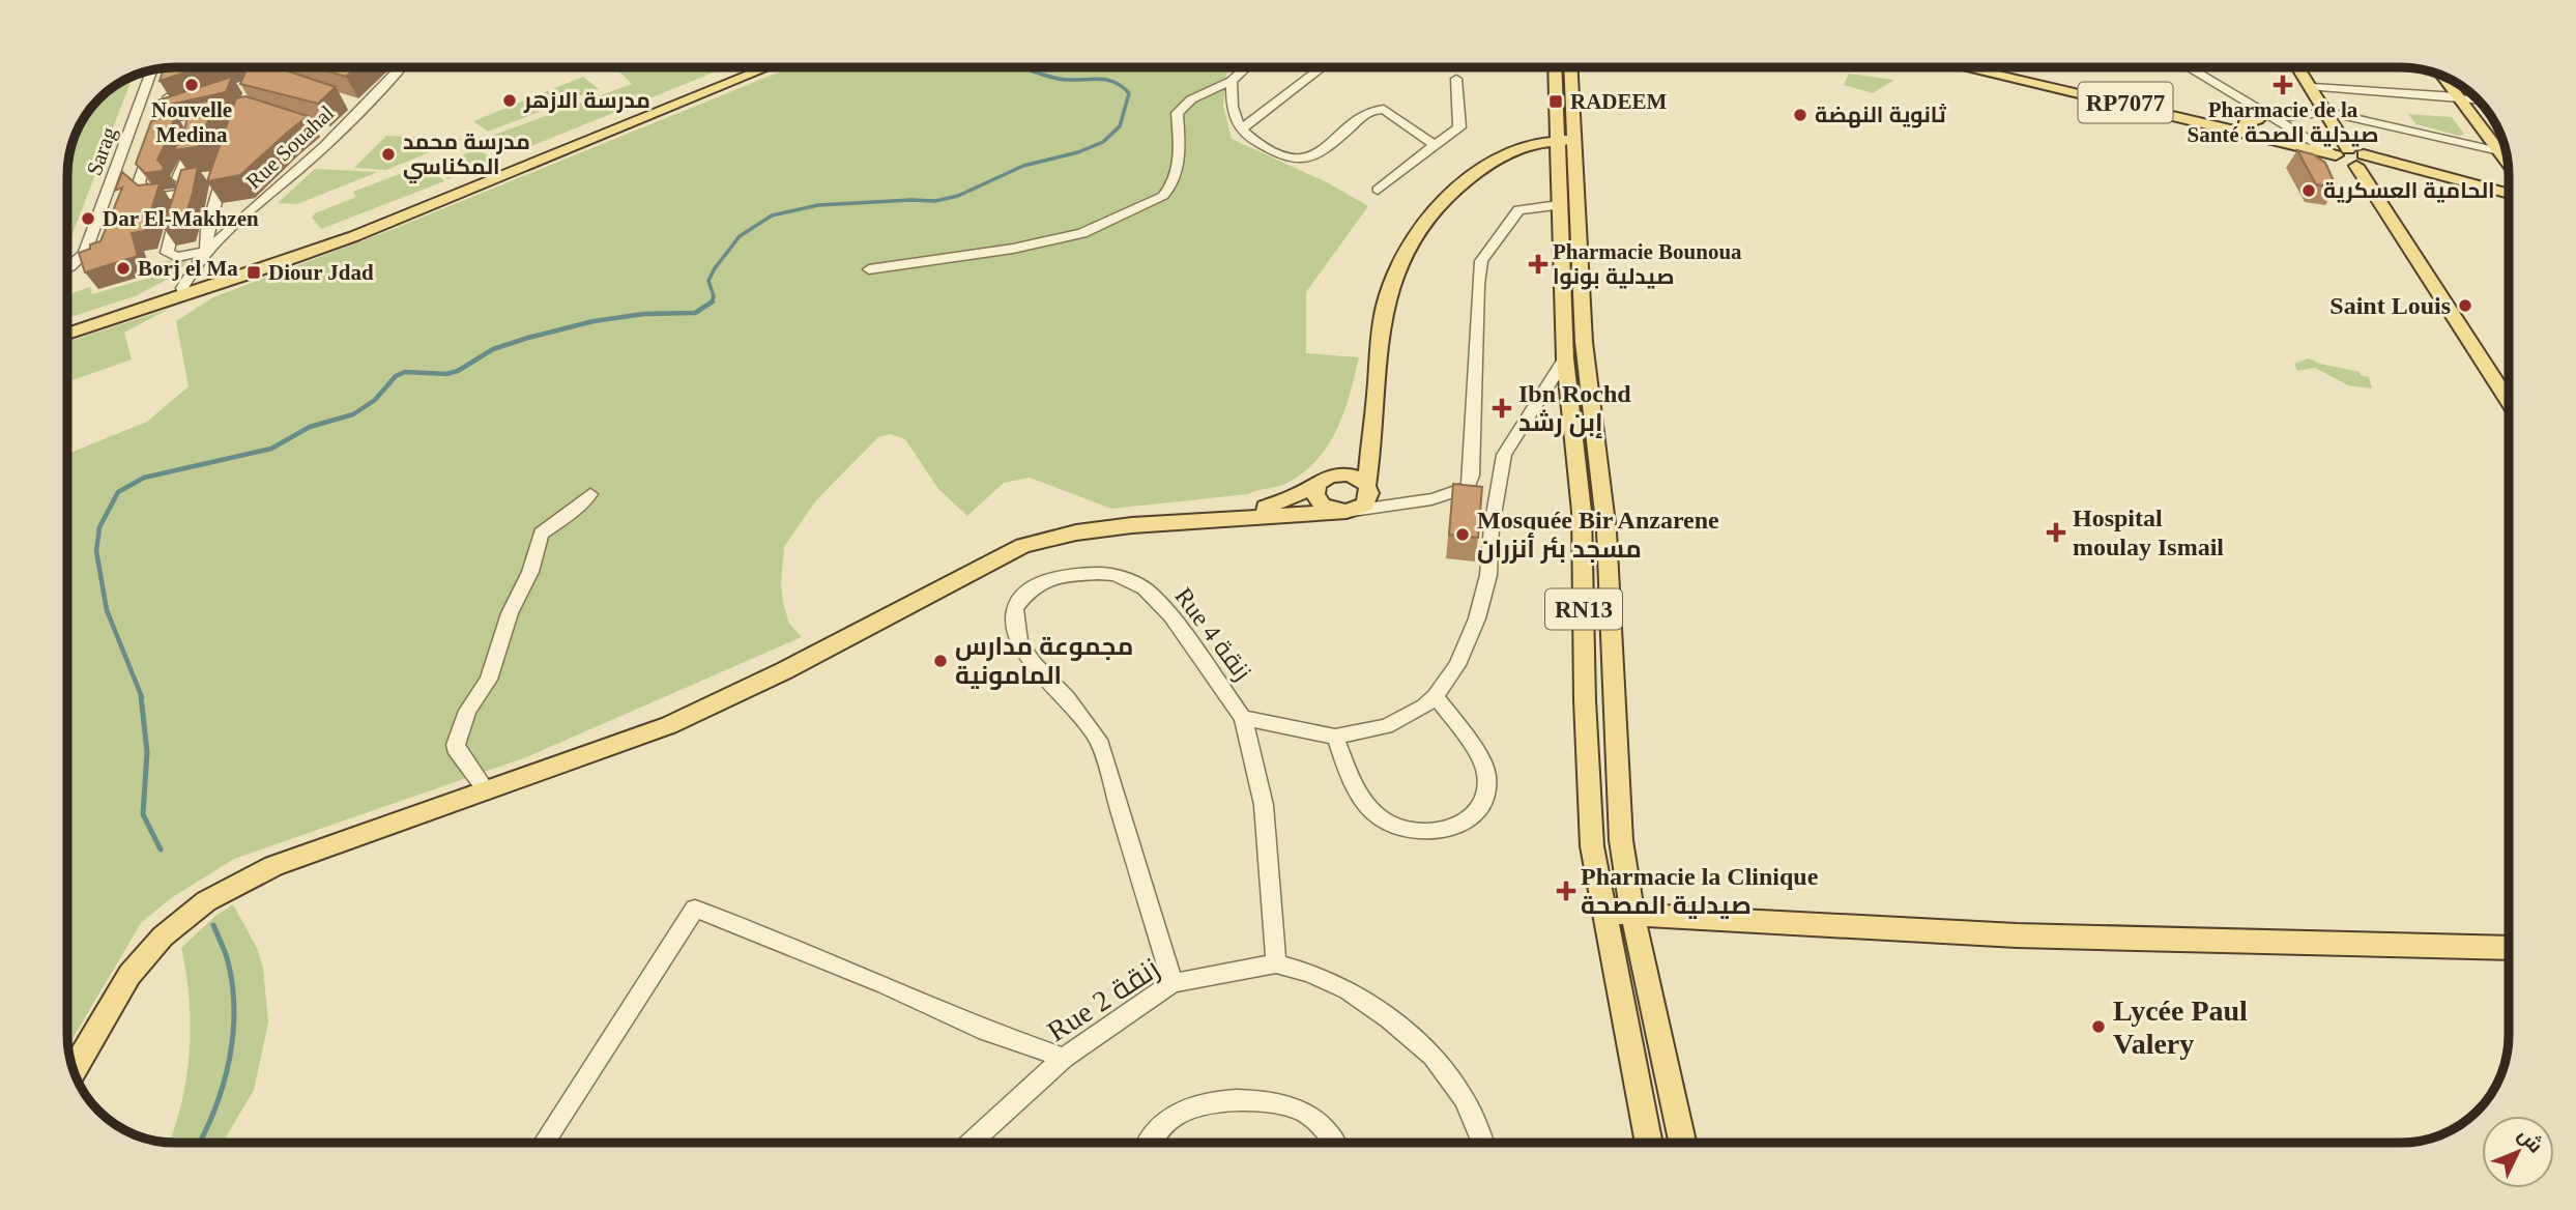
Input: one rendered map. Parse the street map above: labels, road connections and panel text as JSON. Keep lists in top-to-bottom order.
{
  "streets": {
    "main road": ["RP7077", "RN13"],
    "street": [
      "Rue Souahal",
      "Sarag",
      "Rue 4 زنقة",
      "Rue 2 زنقة"
    ]
  },
  "crossings": [
    ["Rue 4 زنقة", "Rue 2 زنقة"]
  ],
  "places": {
    "other": [
      "Nouvelle Medina",
      "مدرسة الازهر",
      "ثانوية النهضة",
      "مدرسة محمد المكناسي",
      "الحامية العسكرية",
      "Dar El-Makhzen",
      "Borj el Ma",
      "Saint Louis",
      "Mosquée Bir Anzarene مسجد بئر أنزران",
      "مجموعة مدارس المامونية",
      "Lycée Paul Valery"
    ],
    "health": [
      "Pharmacie de la Santé صيدلية الصحة",
      "Pharmacie Bounoua صيدلية بونوا",
      "Ibn Rochd إبن رشد",
      "Hospital moulay Ismail",
      "Pharmacie la Clinique صيدلية المصحة"
    ],
    "transit": ["RADEEM", "Diour Jdad"]
  },
  "north": "top right"
}
